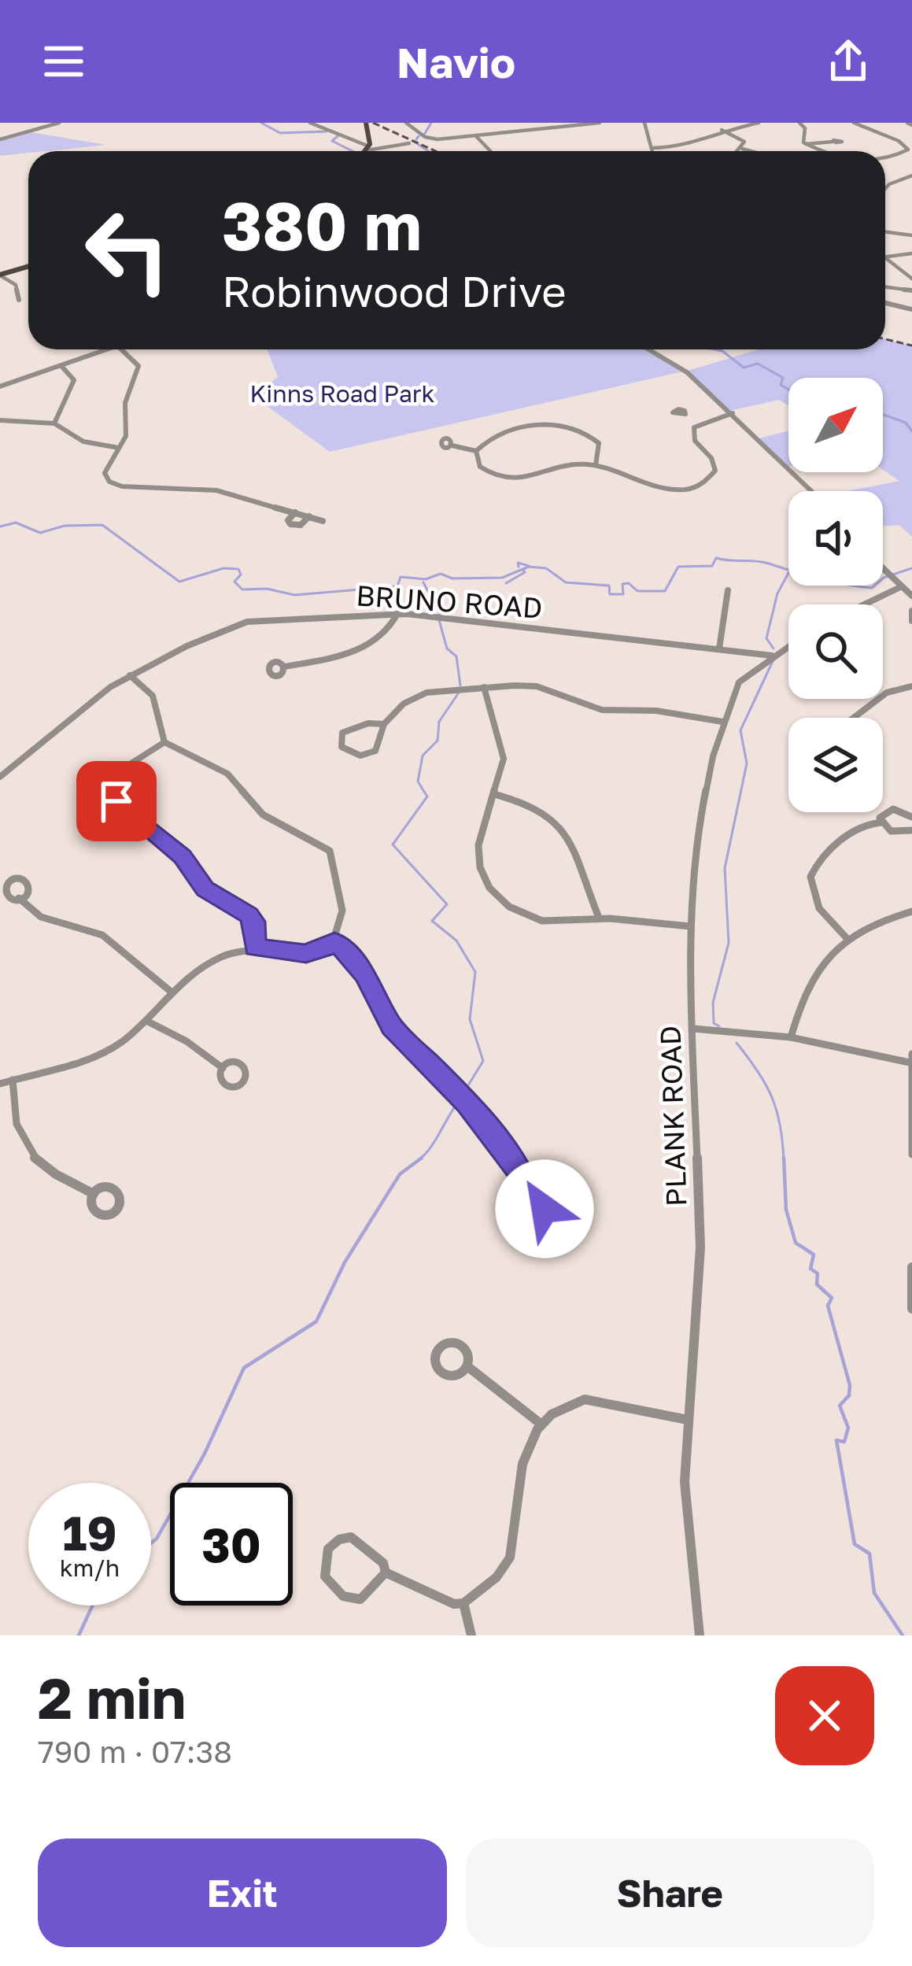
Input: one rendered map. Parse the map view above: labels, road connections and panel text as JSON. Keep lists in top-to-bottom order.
{
  "streets": {
    "street": ["BRUNO ROAD", "PLANK ROAD"]
  },
  "crossings": [
    ["BRUNO ROAD", "PLANK ROAD"]
  ],
  "parks": ["Kinns Road Park"],
  "north": "top right",
  "page": {
    "header": "Navio",
    "turn": ["380 m", "Robinwood Drive"],
    "speed": "19 km/h",
    "limit": "30",
    "heading": ["2 min", "790 m · 07:38"],
    "buttons": ["Exit", "Share"]
  }
}
